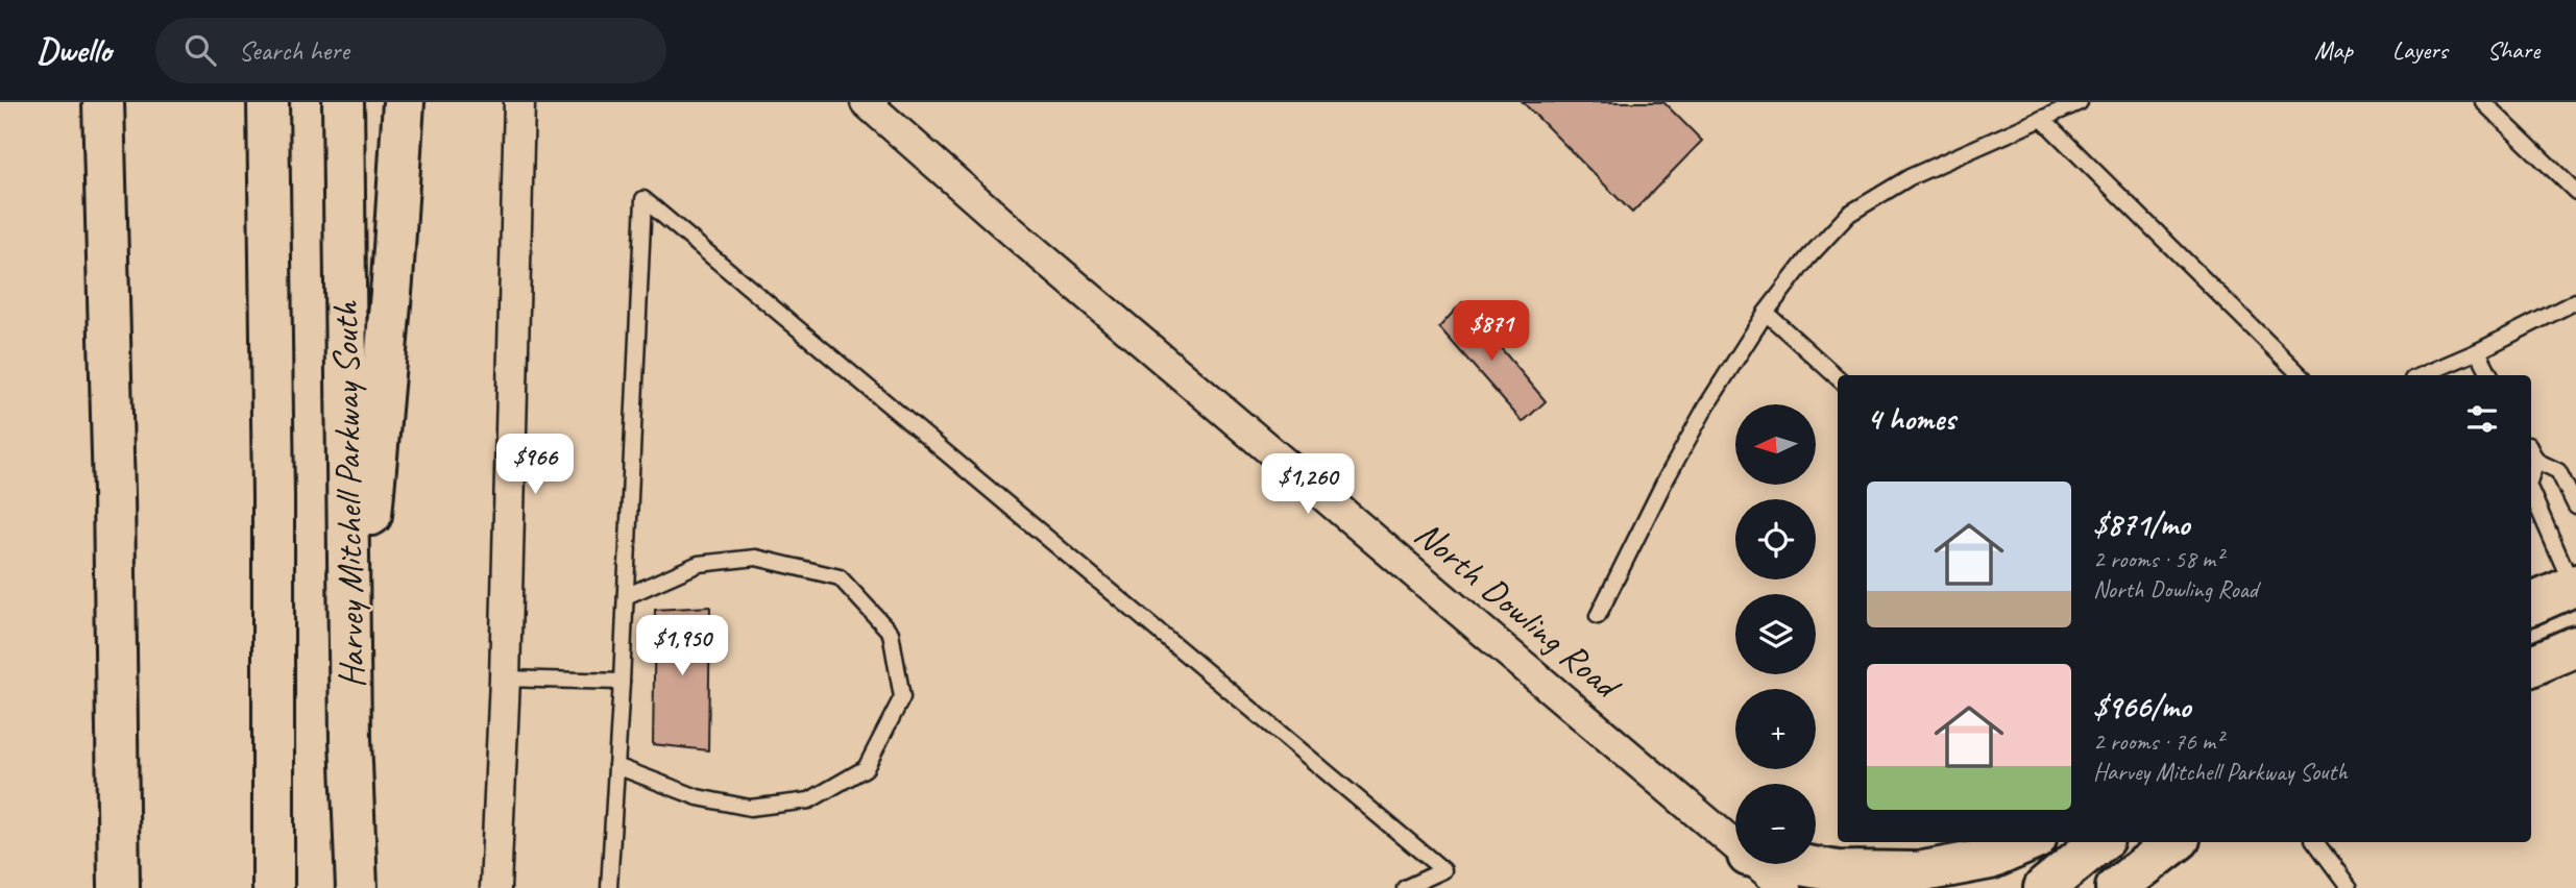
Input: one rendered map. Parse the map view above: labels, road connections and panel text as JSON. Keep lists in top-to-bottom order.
{
  "streets": {
    "main road": ["Harvey Mitchell Parkway South"],
    "street": ["North Dowling Road"]
  },
  "north": "left",
  "page": {
    "header": "Dwello",
    "search": "Search here",
    "nav": ["Map", "Layers", "Share"],
    "price": [
      "$871",
      "$966",
      "$1,260",
      "$1,950"
    ],
    "heading": "4 homes",
    "map_buttons": ["+", "−"],
    "list": [
      {
        "name": "$871/mo",
        "note": "2 rooms · 58 m² · North Dowling Road"
      },
      {
        "name": "$966/mo",
        "note": "2 rooms · 76 m² · Harvey Mitchell Parkway South"
      }
    ]
  }
}
